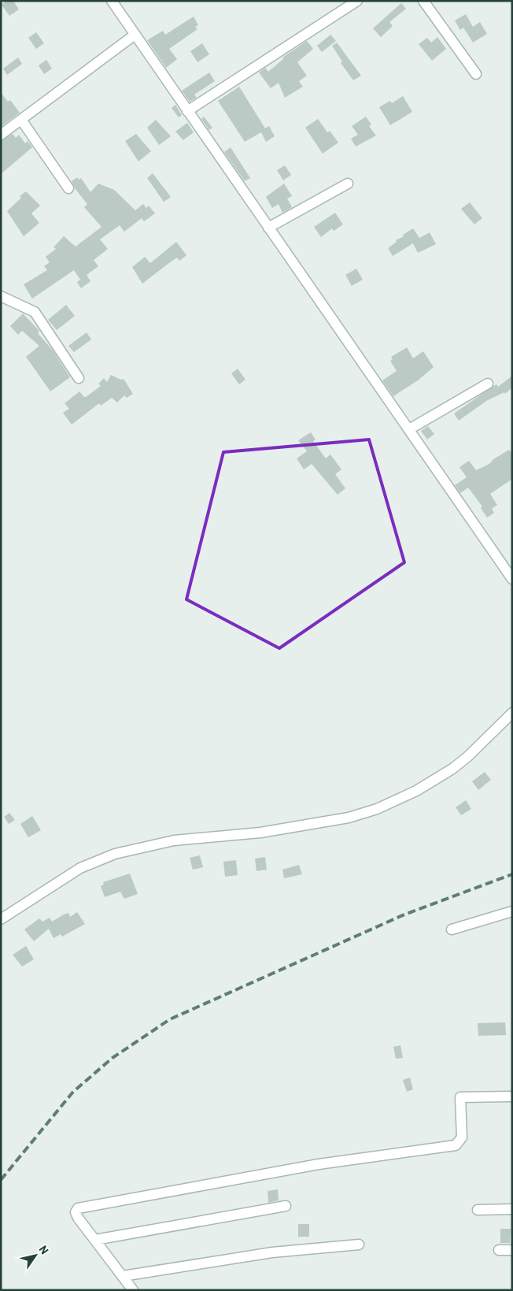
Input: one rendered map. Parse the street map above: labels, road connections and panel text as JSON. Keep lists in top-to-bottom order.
{
  "north": "top right"
}
